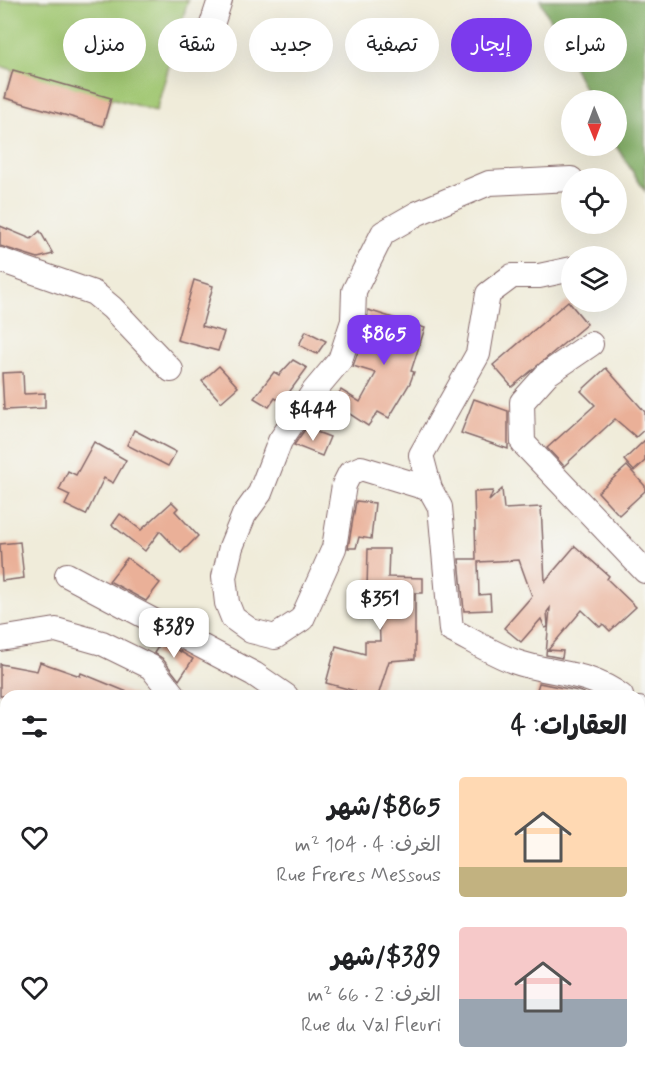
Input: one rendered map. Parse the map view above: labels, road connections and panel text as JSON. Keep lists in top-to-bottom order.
{
  "north": "bottom",
  "page": {
    "chip": [
      "شراء",
      "إيجار",
      "تصفية",
      "جديد",
      "شقة",
      "منزل"
    ],
    "price": [
      "$865",
      "$444",
      "$351",
      "$389"
    ],
    "heading": "العقارات: 4",
    "list": [
      {
        "name": "$865/شهر",
        "note": "الغرف: 4 · 104 m² · Rue Freres Messous"
      },
      {
        "name": "$389/شهر",
        "note": "الغرف: 2 · 66 m² · Rue du Val Fleuri"
      }
    ]
  }
}
